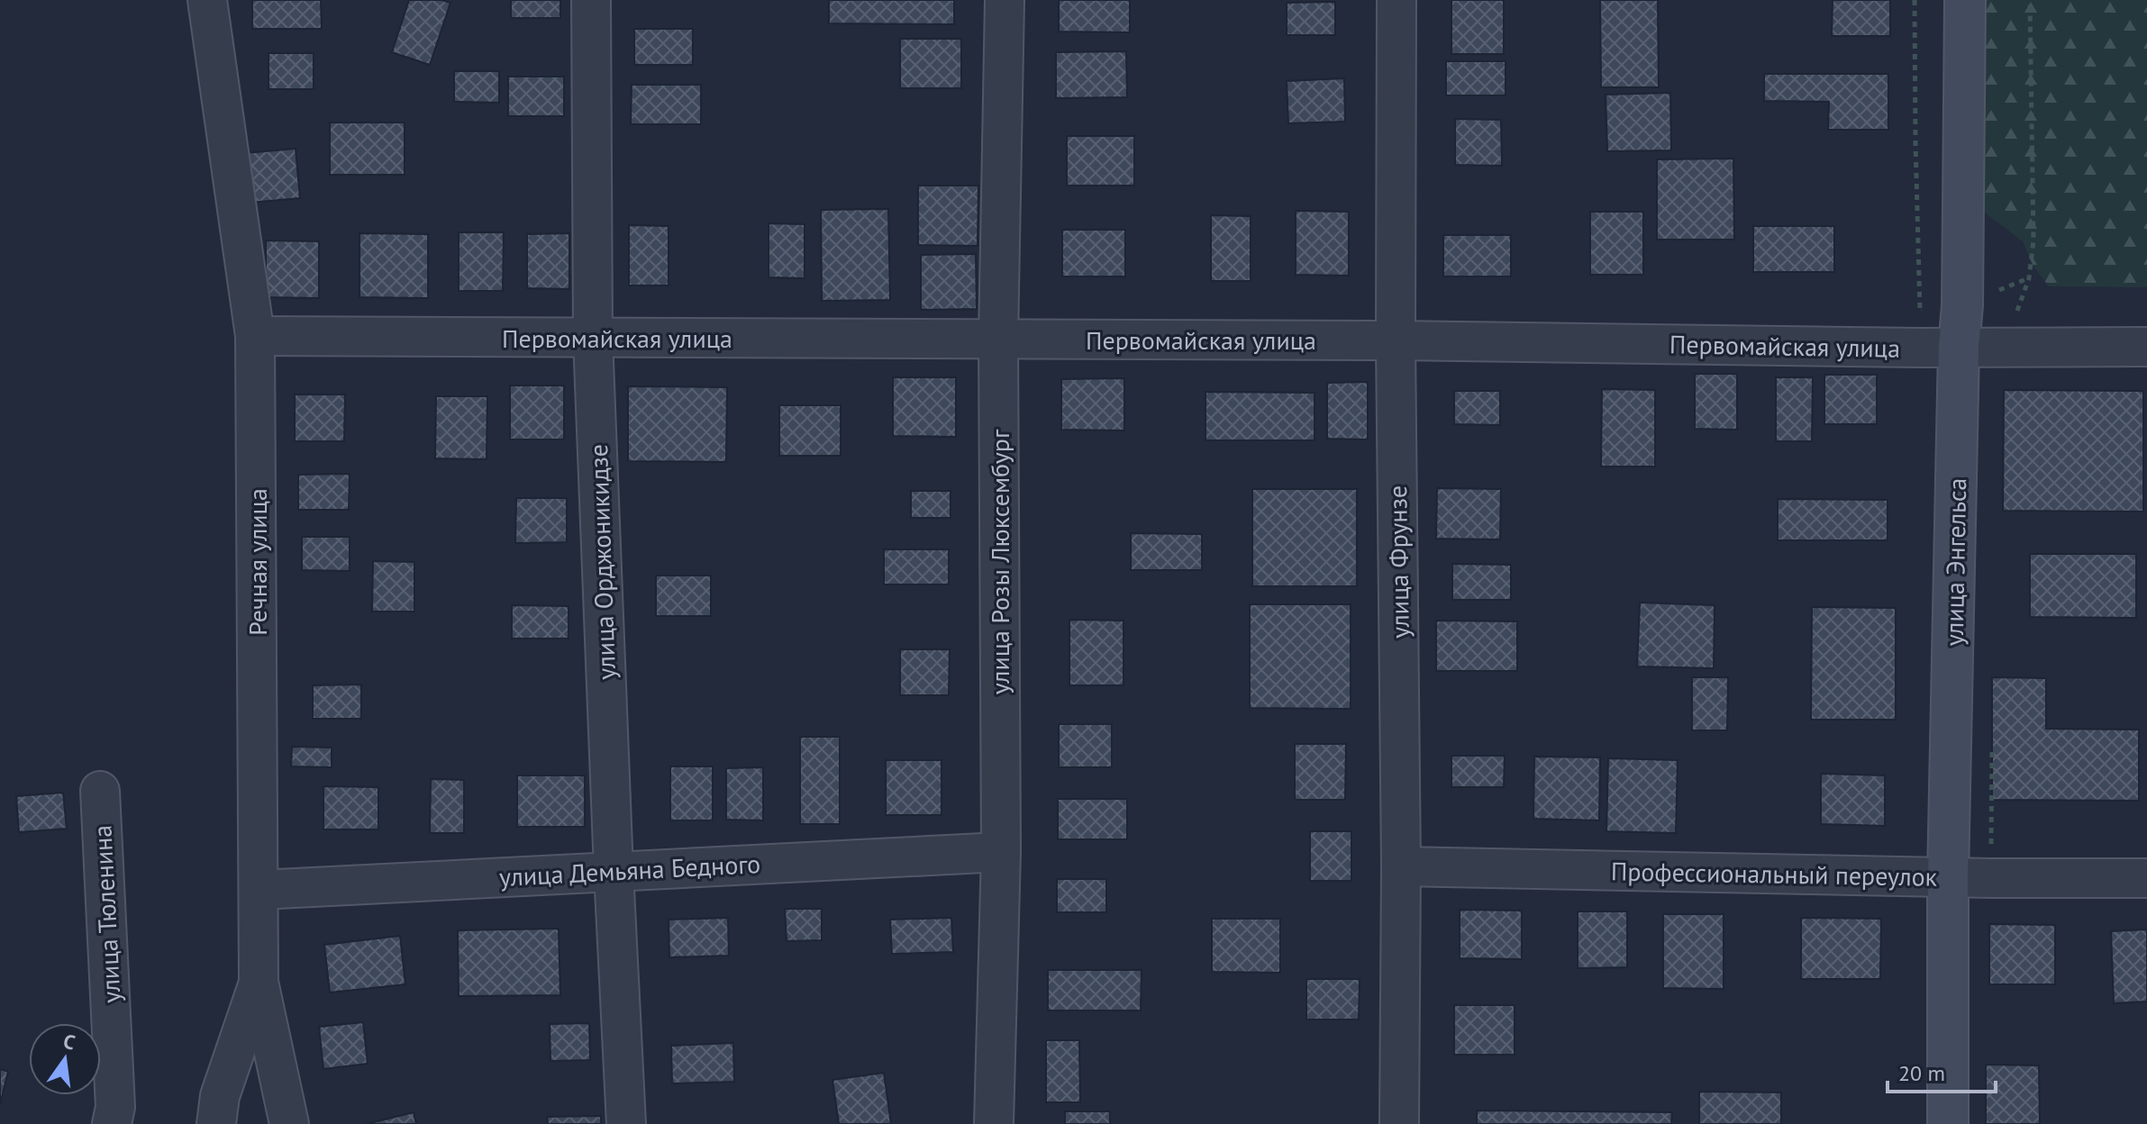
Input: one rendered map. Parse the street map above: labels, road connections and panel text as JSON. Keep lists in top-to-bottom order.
{
  "streets": {
    "main road": ["улица Энгельса"],
    "street": [
      "Первомайская улица",
      "Речная улица",
      "улица Орджоникидзе",
      "улица Розы Люксембург",
      "улица Фрунзе",
      "улица Демьяна Бедного",
      "Профессиональный переулок",
      "улица Тюленина"
    ]
  },
  "crossings": [
    ["Первомайская улица", "Речная улица"],
    ["Первомайская улица", "улица Орджоникидзе"],
    ["Первомайская улица", "улица Розы Люксембург"],
    ["Первомайская улица", "улица Фрунзе"],
    ["Первомайская улица", "улица Энгельса"],
    ["Речная улица", "улица Демьяна Бедного"],
    ["улица Орджоникидзе", "улица Демьяна Бедного"],
    ["улица Розы Люксембург", "улица Демьяна Бедного"],
    ["улица Фрунзе", "Профессиональный переулок"],
    ["улица Энгельса", "Профессиональный переулок"]
  ],
  "scale_bar": "20 m",
  "north": "top"
}
